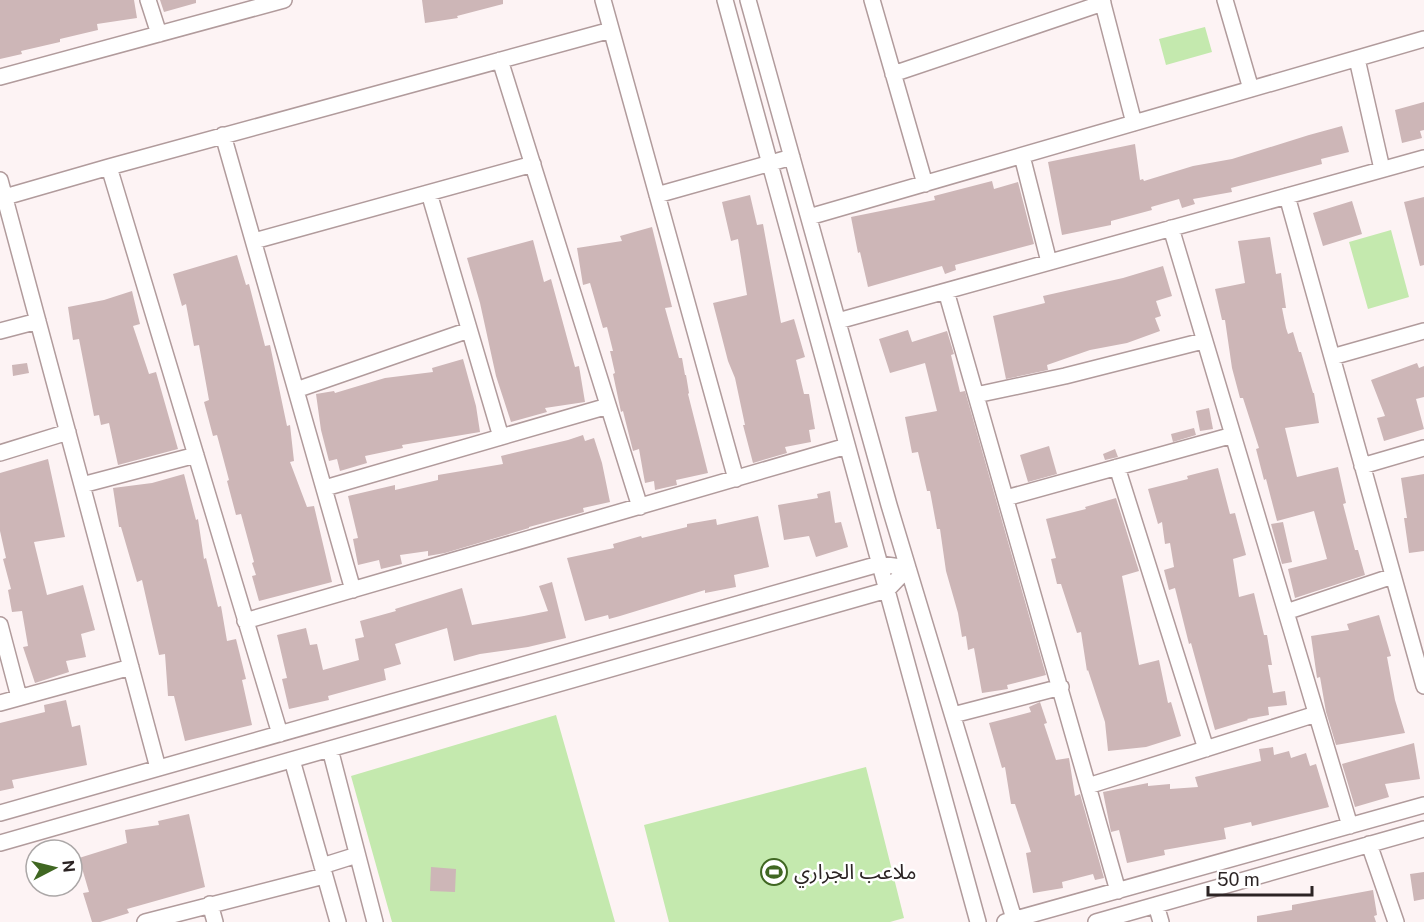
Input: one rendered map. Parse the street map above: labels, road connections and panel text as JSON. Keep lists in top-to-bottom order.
{
  "places": {
    "sports": ["ملاعب الجراري"]
  },
  "scale_bar": "50 m",
  "north": "right"
}
